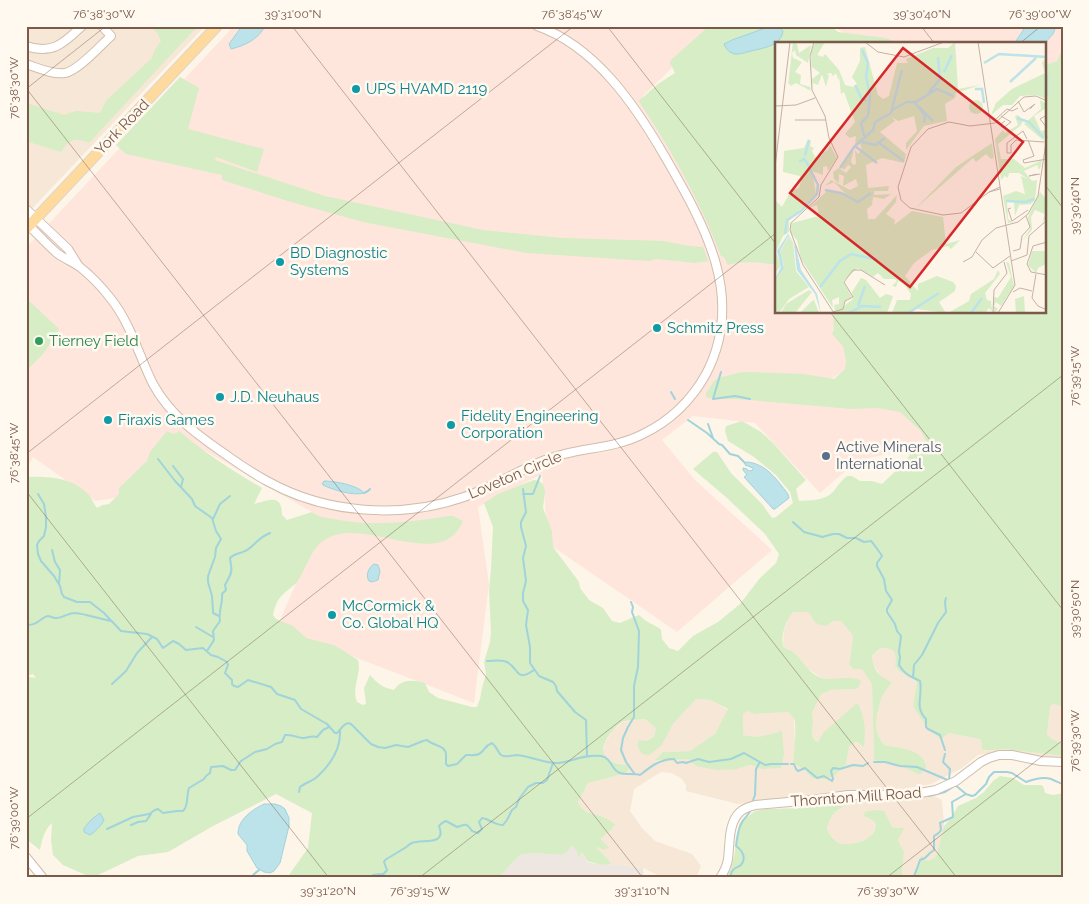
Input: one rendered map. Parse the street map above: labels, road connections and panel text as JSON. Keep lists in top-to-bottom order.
{
  "streets": {
    "main road": ["York Road"],
    "street": ["Loveton Circle", "Thornton Mill Road"]
  },
  "crossings": [
    ["York Road", "Loveton Circle"]
  ],
  "places": [
    "UPS HVAMD 2119",
    "BD Diagnostic Systems",
    "Schmitz Press",
    "Tierney Field",
    "J.D. Neuhaus",
    "Firaxis Games",
    "Fidelity Engineering Corporation",
    "Active Minerals International",
    "McCormick & Co. Global HQ"
  ],
  "coordinates": [
    "76°38'30\"W",
    "39°31'00\"N",
    "76°38'45\"W",
    "39°30'40\"N",
    "76°39'00\"W",
    "76°39'15\"W",
    "39°30'50\"N",
    "76°39'30\"W",
    "39°31'20\"N",
    "39°31'10\"N"
  ]
}
